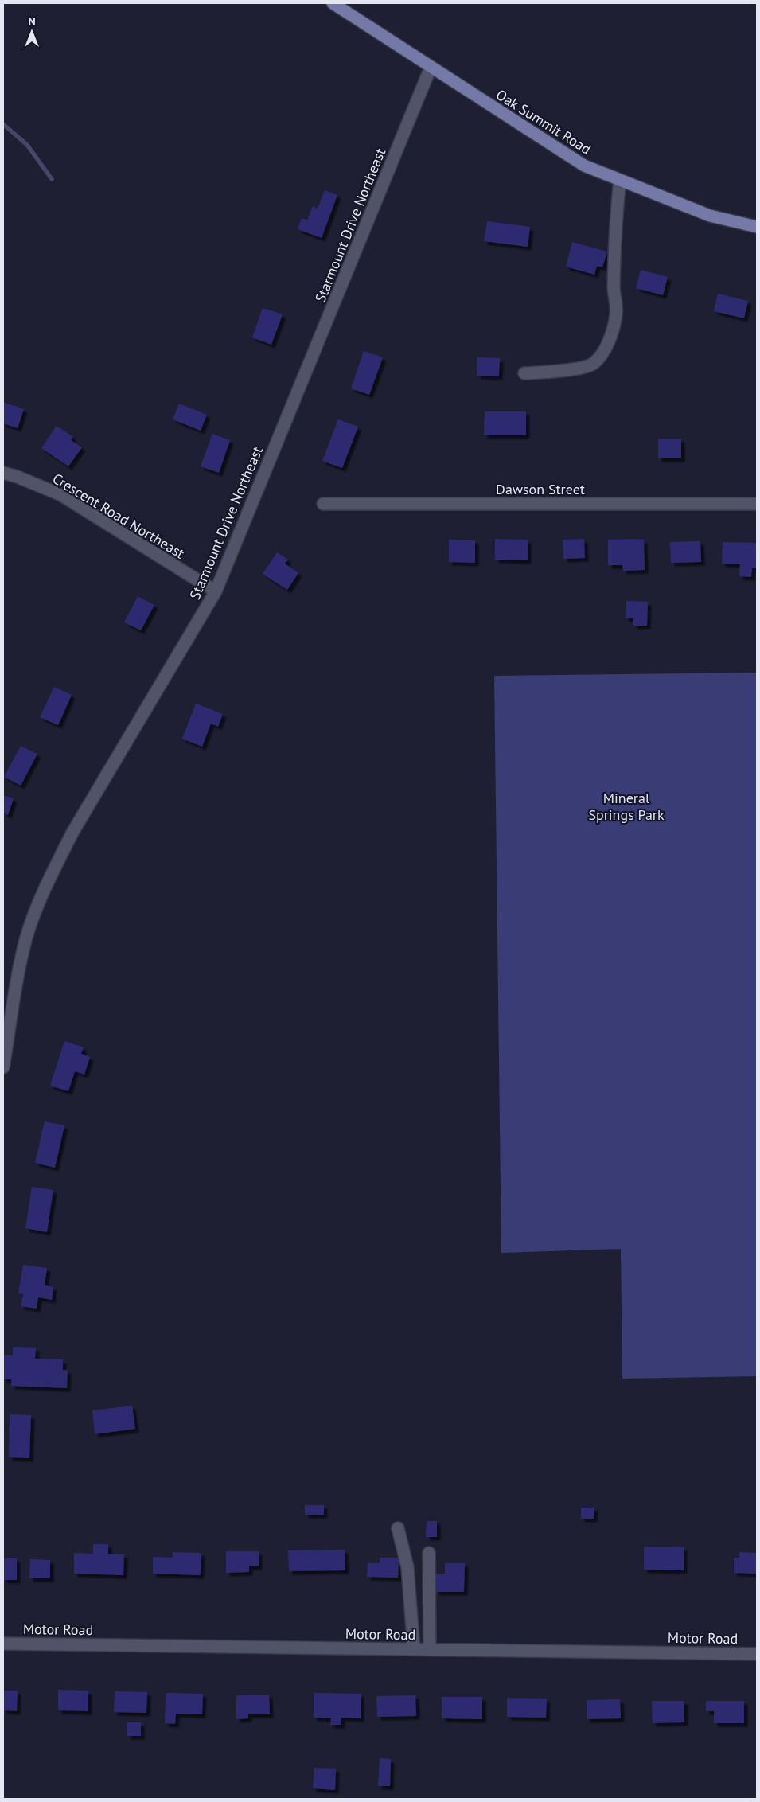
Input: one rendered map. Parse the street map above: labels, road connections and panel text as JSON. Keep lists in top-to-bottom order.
{
  "streets": {
    "main road": ["Oak Summit Road"],
    "street": [
      "Starmount Drive Northeast",
      "Dawson Street",
      "Crescent Road Northeast",
      "Motor Road"
    ]
  },
  "crossings": [
    ["Oak Summit Road", "Starmount Drive Northeast"],
    ["Starmount Drive Northeast", "Crescent Road Northeast"]
  ],
  "parks": ["Mineral Springs Park"],
  "north": "top"
}
